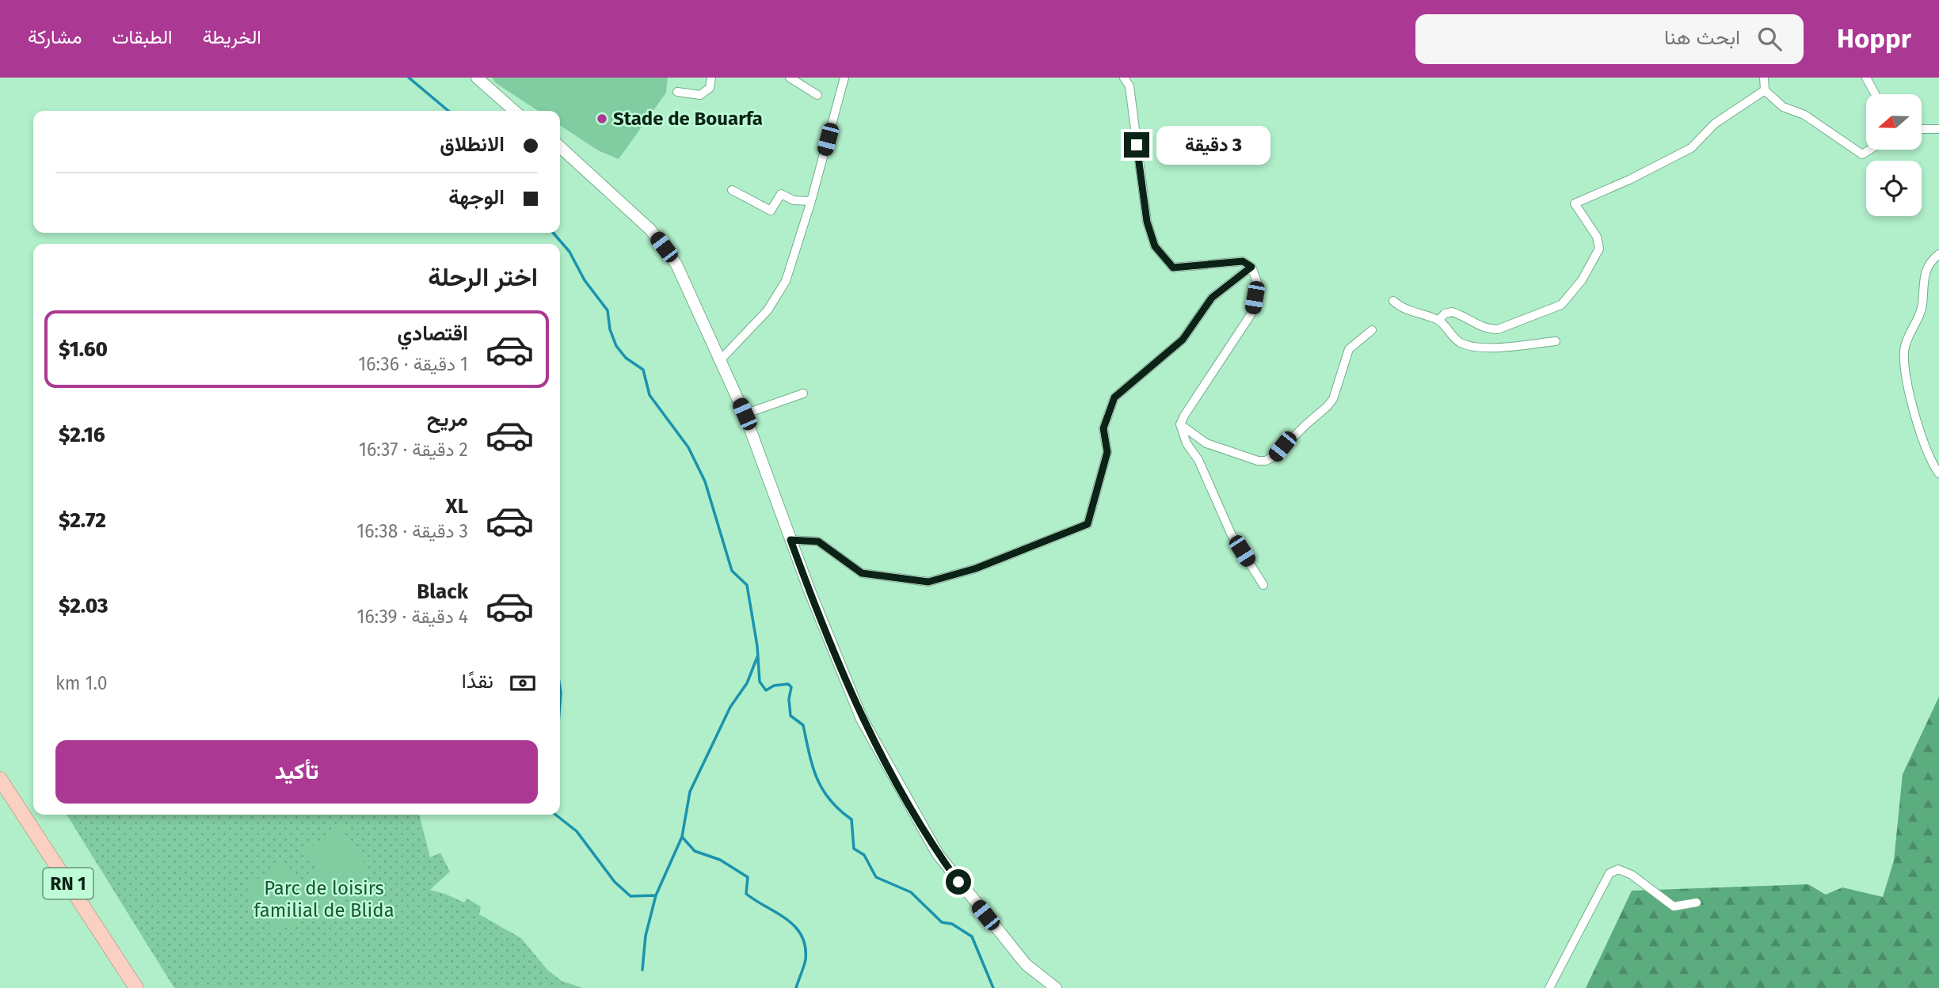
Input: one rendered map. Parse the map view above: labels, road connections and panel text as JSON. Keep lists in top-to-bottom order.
{
  "streets": {
    "main road": ["RN 1"]
  },
  "parks": ["Parc de loisirs familial de Blida"],
  "places": ["Stade de Bouarfa"],
  "north": "left",
  "page": {
    "header": "Hoppr",
    "search": "ابحث هنا",
    "nav": ["الخريطة", "الطبقات", "مشاركة"],
    "banner": ["الانطلاق", "الوجهة"],
    "bubble": "3 دقيقة",
    "heading": "اختر الرحلة",
    "list": [
      {
        "name": "اقتصادي",
        "note": "1 دقيقة · 16:36",
        "value": "$1.60"
      },
      {
        "name": "مريح",
        "note": "2 دقيقة · 16:37",
        "value": "$2.16"
      },
      {
        "name": "XL",
        "note": "3 دقيقة · 16:38",
        "value": "$2.72"
      },
      {
        "name": "Black",
        "note": "4 دقيقة · 16:39",
        "value": "$2.03"
      }
    ],
    "pay": ["نقدًا", "1.0 km"],
    "buttons": "تأكيد"
  }
}
